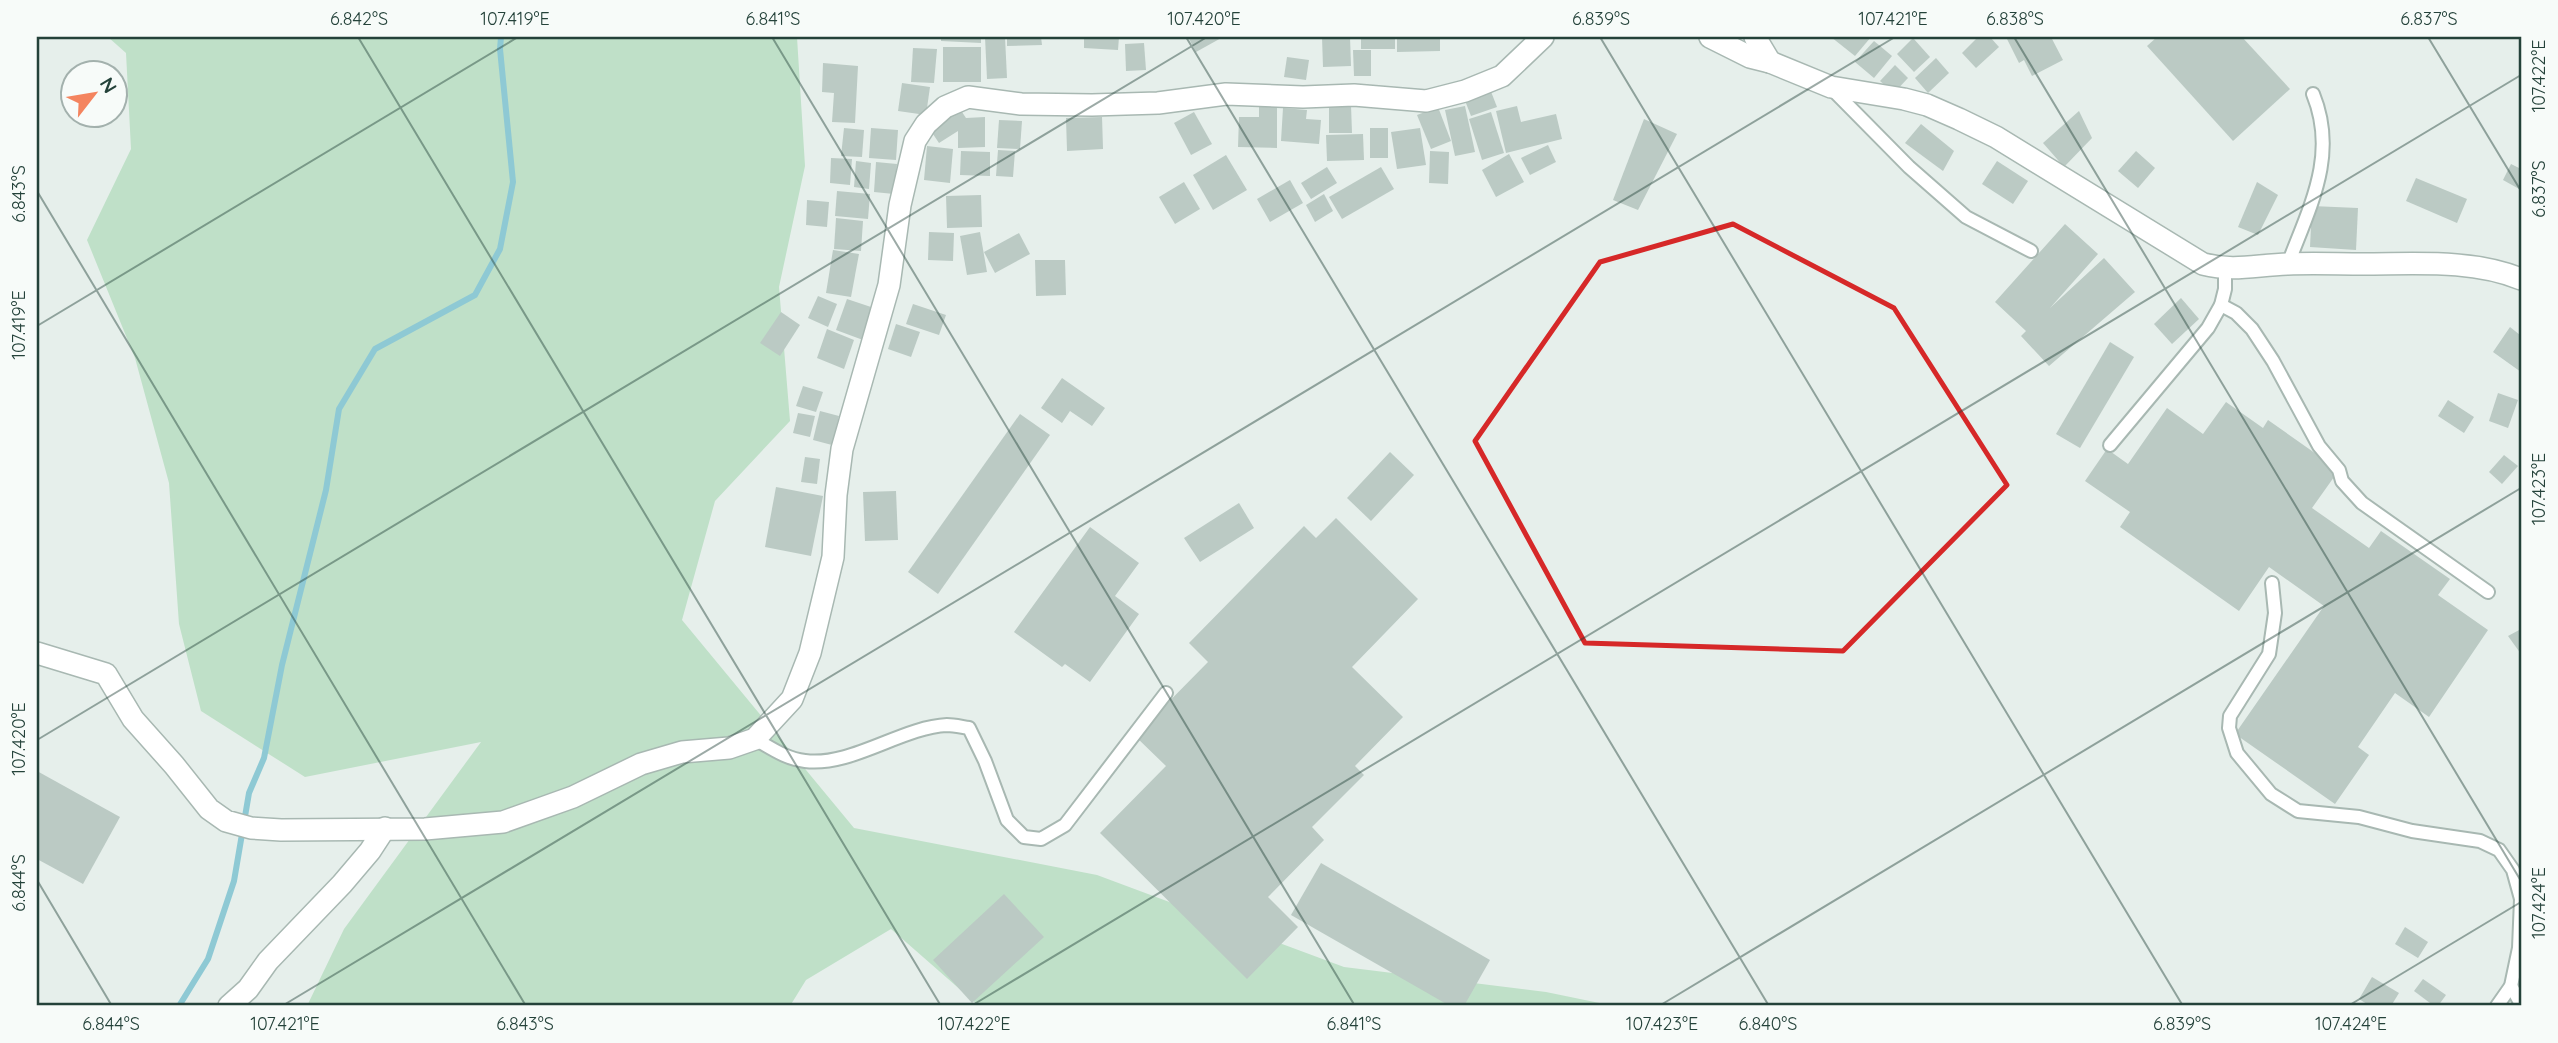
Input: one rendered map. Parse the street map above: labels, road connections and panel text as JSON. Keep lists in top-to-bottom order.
{
  "north": "top right",
  "coordinates": [
    "6.842°S",
    "107.419°E",
    "6.841°S",
    "107.420°E",
    "6.839°S",
    "107.421°E",
    "6.838°S",
    "6.837°S",
    "107.422°E",
    "6.843°S",
    "107.423°E",
    "6.844°S",
    "107.424°E",
    "6.840°S"
  ]
}
